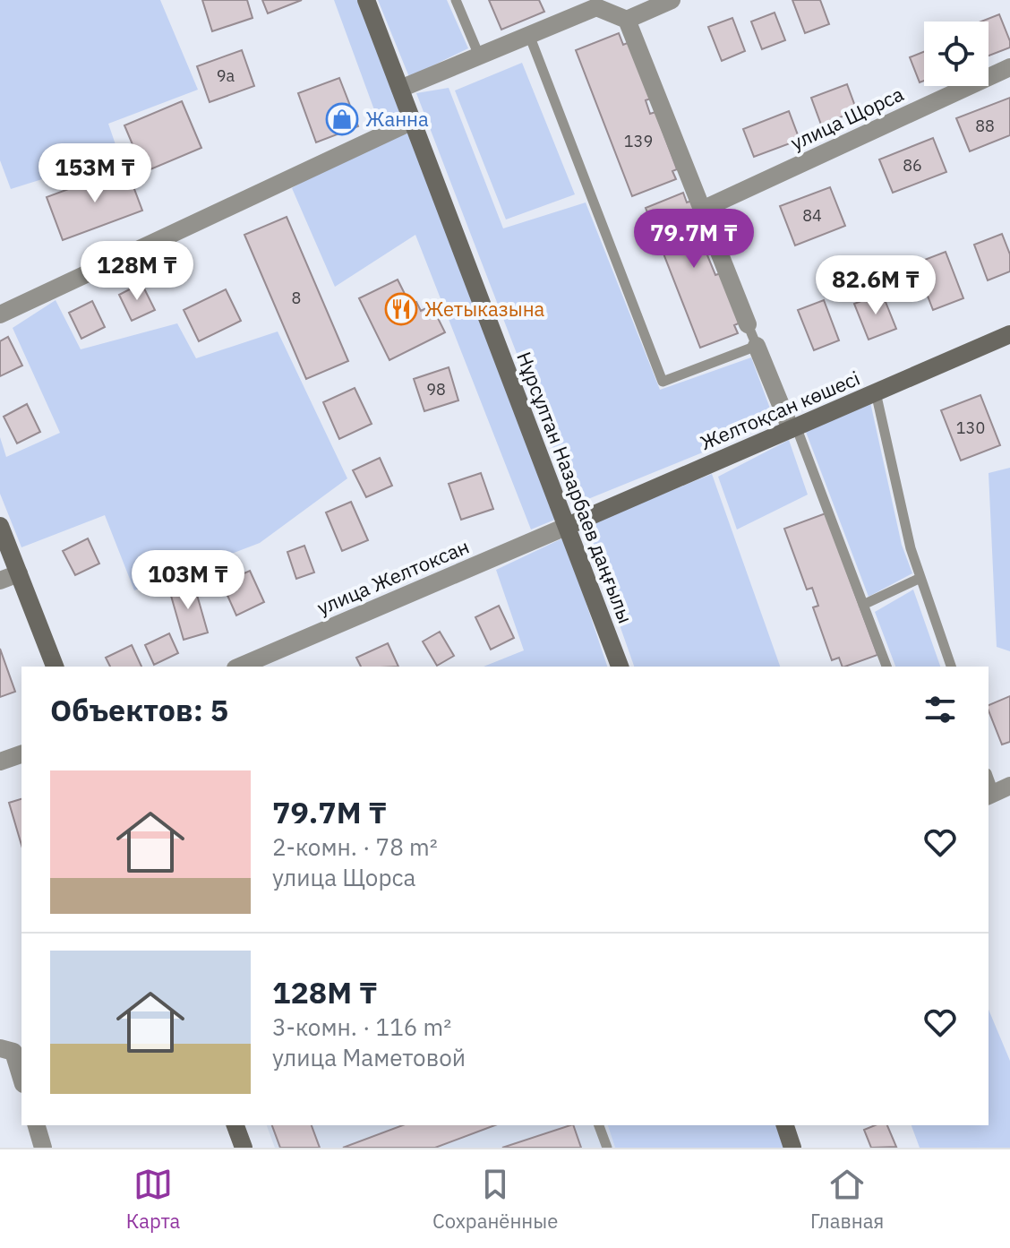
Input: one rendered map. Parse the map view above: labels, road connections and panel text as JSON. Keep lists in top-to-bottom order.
{
  "streets": {
    "main road": ["Желтоқсан көшесі", "Нұрсұлтан Назарбаев даңғылы"],
    "street": ["улица Щорса", "улица Желтоксан"]
  },
  "crossings": [
    ["Желтоқсан көшесі", "Нұрсұлтан Назарбаев даңғылы"],
    ["Желтоқсан көшесі", "улица Желтоксан"],
    ["Нұрсұлтан Назарбаев даңғылы", "улица Желтоксан"]
  ],
  "places": {
    "shop": ["Жанна"],
    "restaurant": ["Жетыказына"]
  },
  "house_numbers": [
    "9а",
    "88",
    "139",
    "86",
    "84",
    "8",
    "98",
    "130"
  ],
  "page": {
    "price": [
      "153M ₸",
      "79.7M ₸",
      "128M ₸",
      "82.6M ₸",
      "103M ₸"
    ],
    "heading": "Объектов: 5",
    "list": [
      {
        "name": "79.7M ₸",
        "note": "2-комн. · 78 m² · улица Щорса"
      },
      {
        "name": "128M ₸",
        "note": "3-комн. · 116 m² · улица Маметовой"
      }
    ],
    "tabs": ["Карта", "Сохранённые", "Главная"]
  }
}
